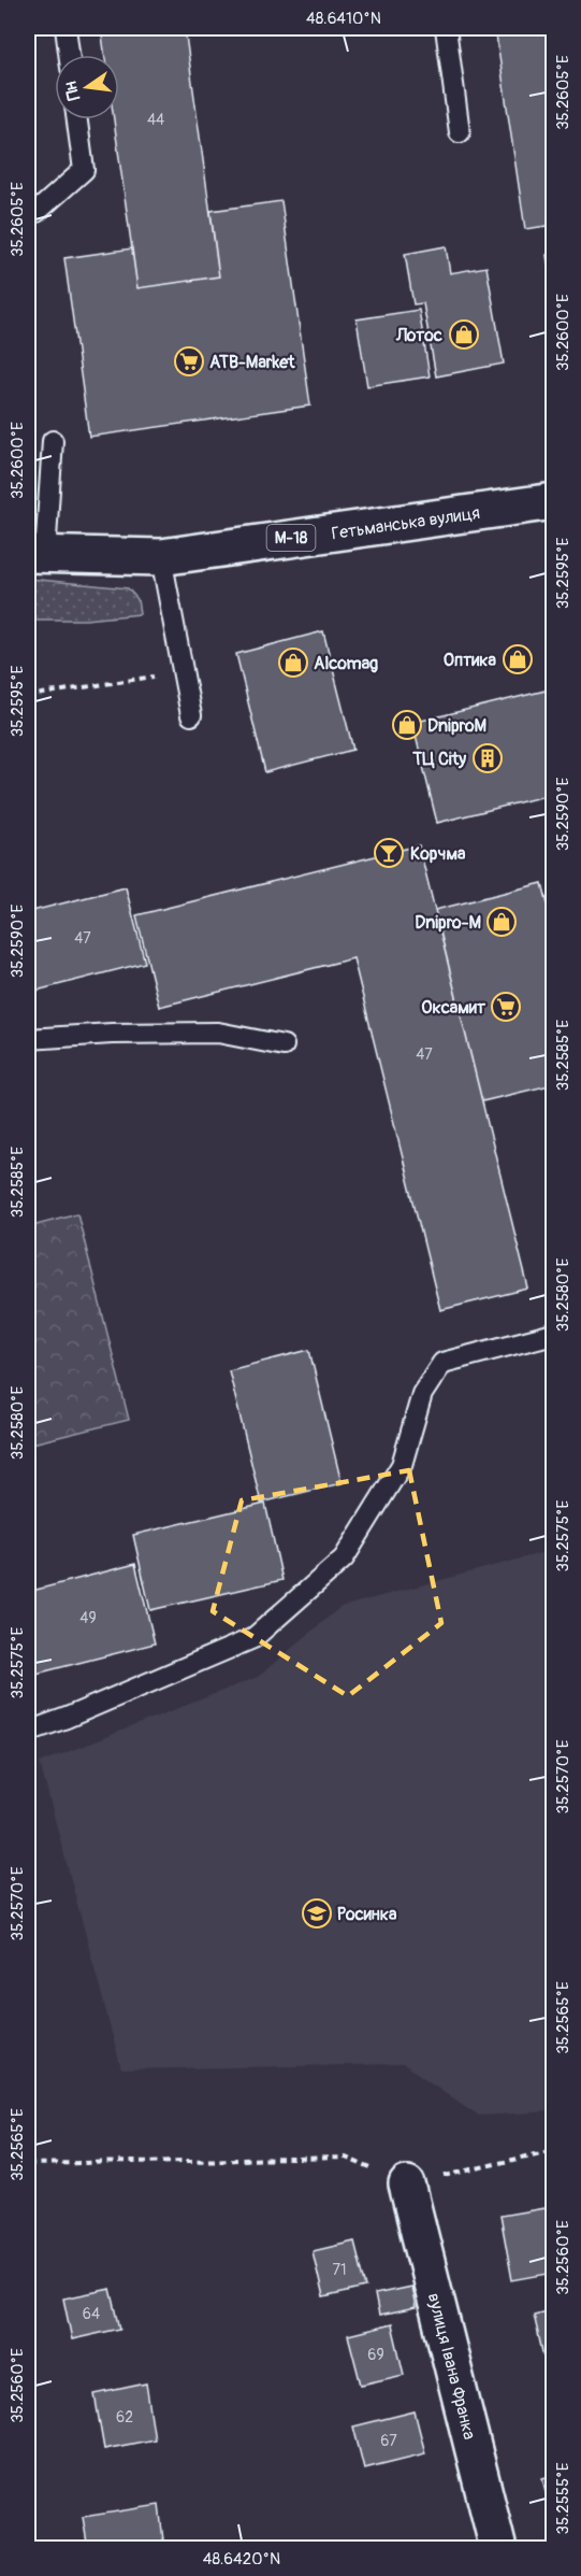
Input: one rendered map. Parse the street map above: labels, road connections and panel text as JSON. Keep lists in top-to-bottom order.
{
  "streets": {
    "main road": ["Гетьманська вулиця", "М-18", "вулиця Івана Франка"]
  },
  "places": {
    "shop": [
      "Лотос",
      "Оптика",
      "Alcomag",
      "DniproM",
      "Dnipro-M"
    ],
    "supermarket": ["ATB-Market", "Оксамит"],
    "building": ["ТЦ City"],
    "bar": ["Корчма"],
    "school or university": ["Росинка"]
  },
  "house_numbers": [
    "44",
    "47",
    "47",
    "49",
    "71",
    "64",
    "69",
    "62",
    "67"
  ],
  "north": "left",
  "coordinates": [
    "48.6410°N",
    "35.2605°E",
    "35.2600°E",
    "35.2595°E",
    "35.2590°E",
    "35.2585°E",
    "35.2580°E",
    "35.2575°E",
    "35.2570°E",
    "35.2565°E",
    "35.2560°E",
    "35.2555°E",
    "48.6420°N"
  ]
}
